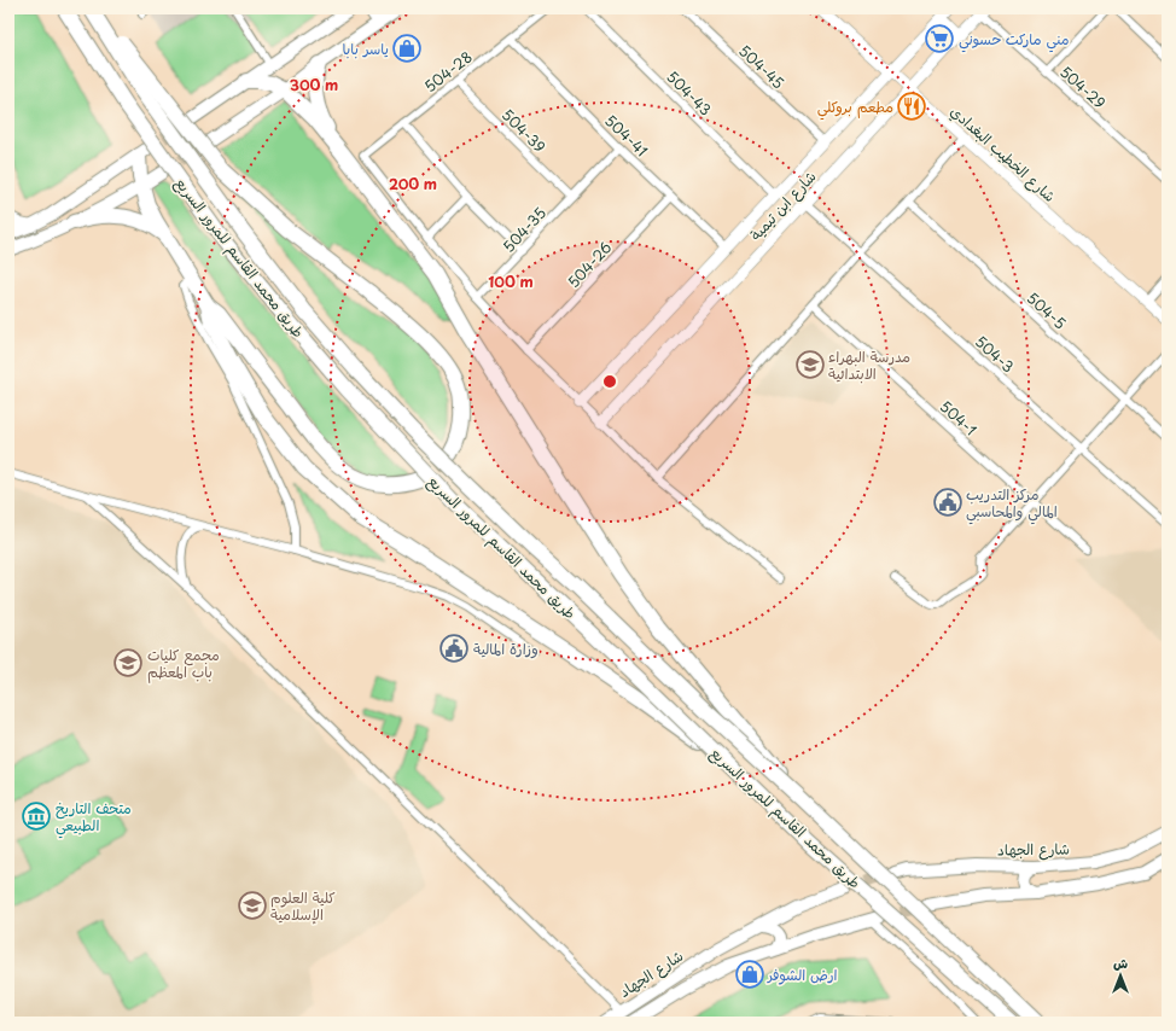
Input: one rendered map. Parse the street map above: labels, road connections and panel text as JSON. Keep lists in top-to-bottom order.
{
  "streets": {
    "highway": ["طريق محمد القاسم للمرور السريع"],
    "main road": ["شارع الجهاد"],
    "street": [
      "504-45",
      "504-28",
      "504-29",
      "504-43",
      "504-39",
      "504-41",
      "شارع الخطيب البغدادي",
      "شارع ابن تيمية",
      "504-35",
      "504-26",
      "504-5",
      "504-3",
      "504-1"
    ]
  },
  "crossings": [
    ["504-45", "شارع ابن تيمية"],
    ["504-28", "504-39"],
    ["504-28", "504-41"],
    ["504-29", "شارع ابن تيمية"],
    ["504-43", "شارع ابن تيمية"],
    ["504-39", "504-35"],
    ["504-41", "شارع ابن تيمية"],
    ["504-41", "504-35"],
    ["504-41", "504-26"],
    ["شارع الخطيب البغدادي", "شارع ابن تيمية"],
    ["شارع ابن تيمية", "504-3"]
  ],
  "places": {
    "supermarket": ["مني ماركت حسوني"],
    "shop": ["ياسر بابا", "ارض الشوفر"],
    "restaurant": ["مطعم بروكلي"],
    "school or university": ["مدرسة البهراء الابتدائية", "مجمع كليات باب المعظم", "كلية العلوم الإسلامية"],
    "public building": ["مركز التدريب المالي والمحاسبي", "وزارة المالية"],
    "museum": ["متحف التاريخ الطبيعي"]
  },
  "north": "top",
  "rings": ["300 m", "200 m", "100 m"]
}
